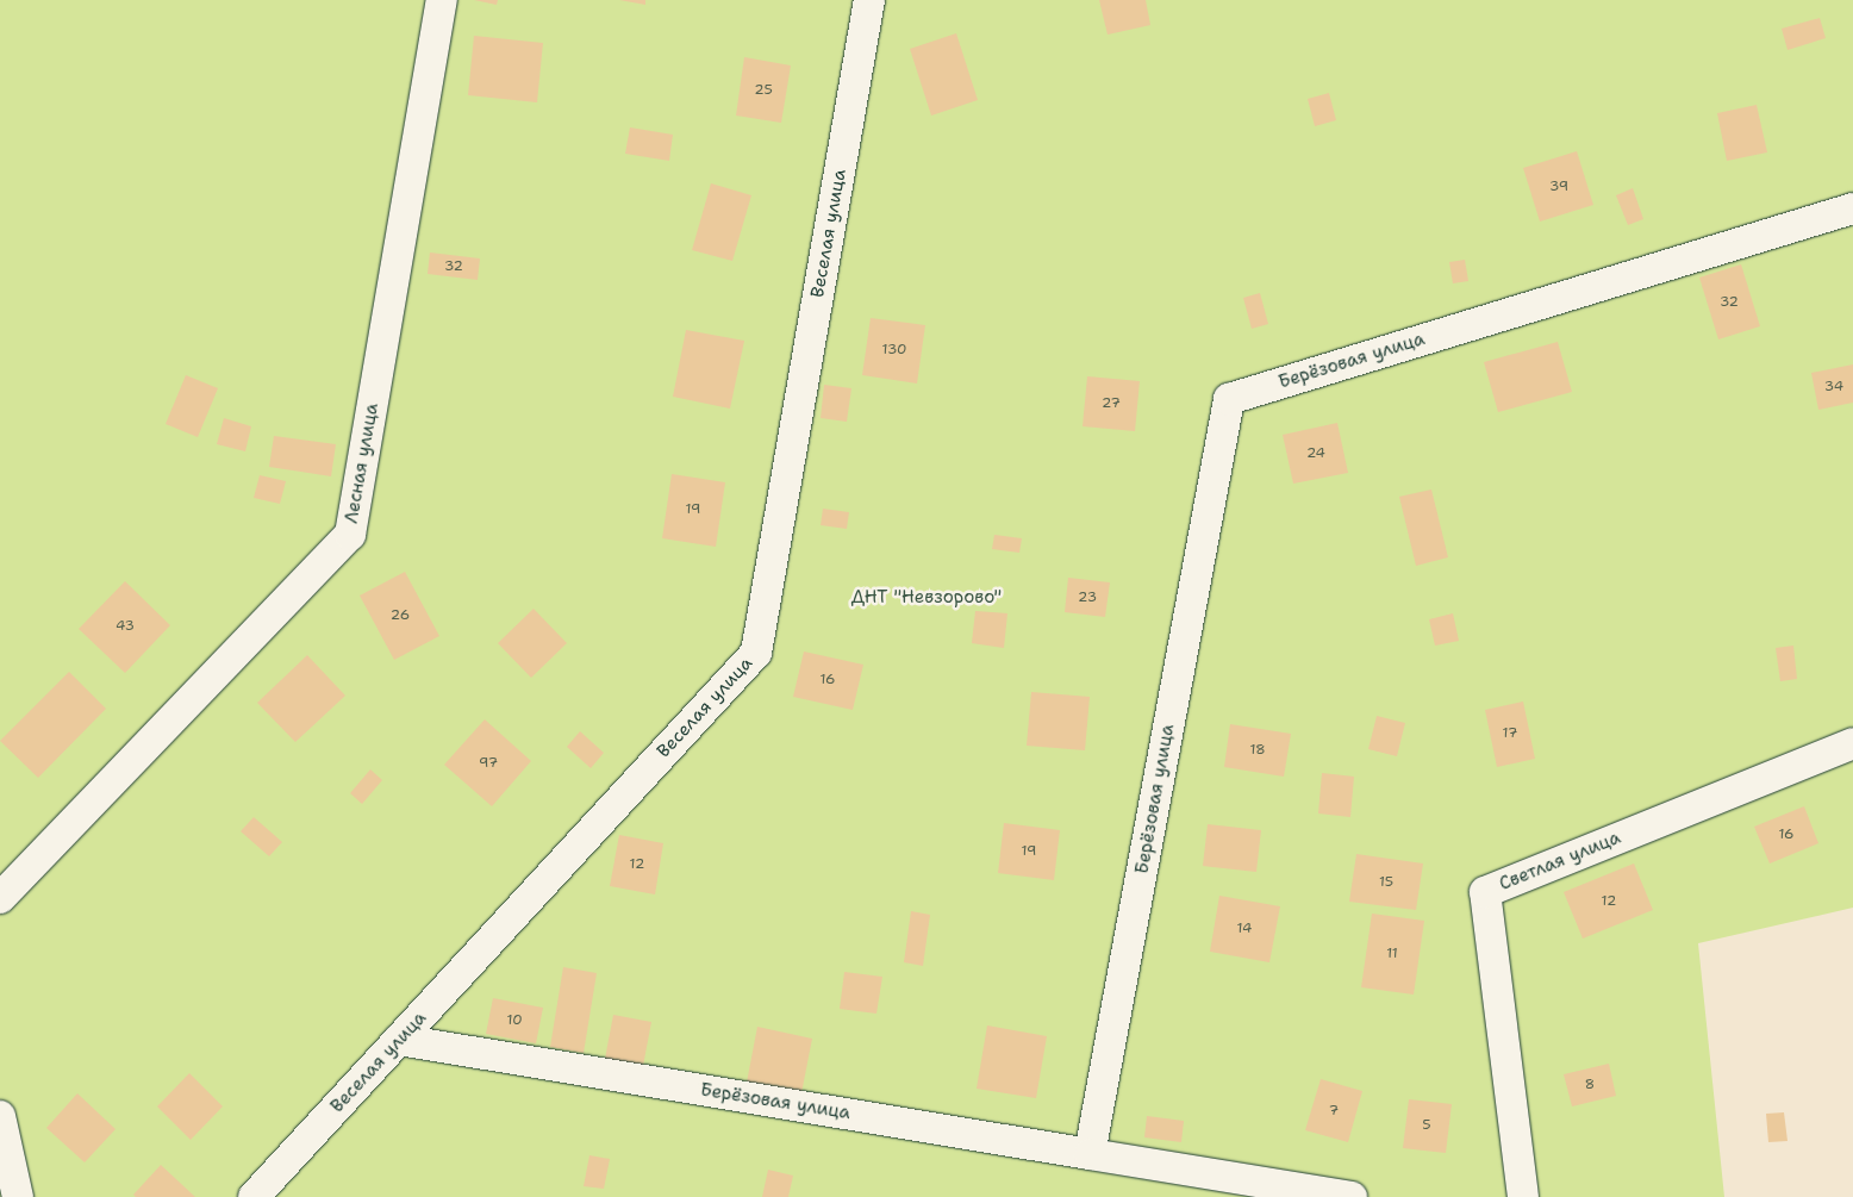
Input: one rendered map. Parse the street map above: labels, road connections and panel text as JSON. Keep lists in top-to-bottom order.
{
  "streets": {
    "street": [
      "Веселая улица",
      "Берёзовая улица",
      "Лесная улица",
      "Светлая улица"
    ]
  },
  "crossings": [
    ["Веселая улица", "Берёзовая улица"]
  ],
  "parks": ["ДНТ \"Невзорово\""],
  "house_numbers": [
    "25",
    "39",
    "32",
    "32",
    "130",
    "34",
    "27",
    "24",
    "19",
    "23",
    "26",
    "43",
    "16",
    "17",
    "18",
    "97",
    "16",
    "19",
    "12",
    "15",
    "12",
    "14",
    "11",
    "10",
    "8",
    "7",
    "5"
  ]
}
